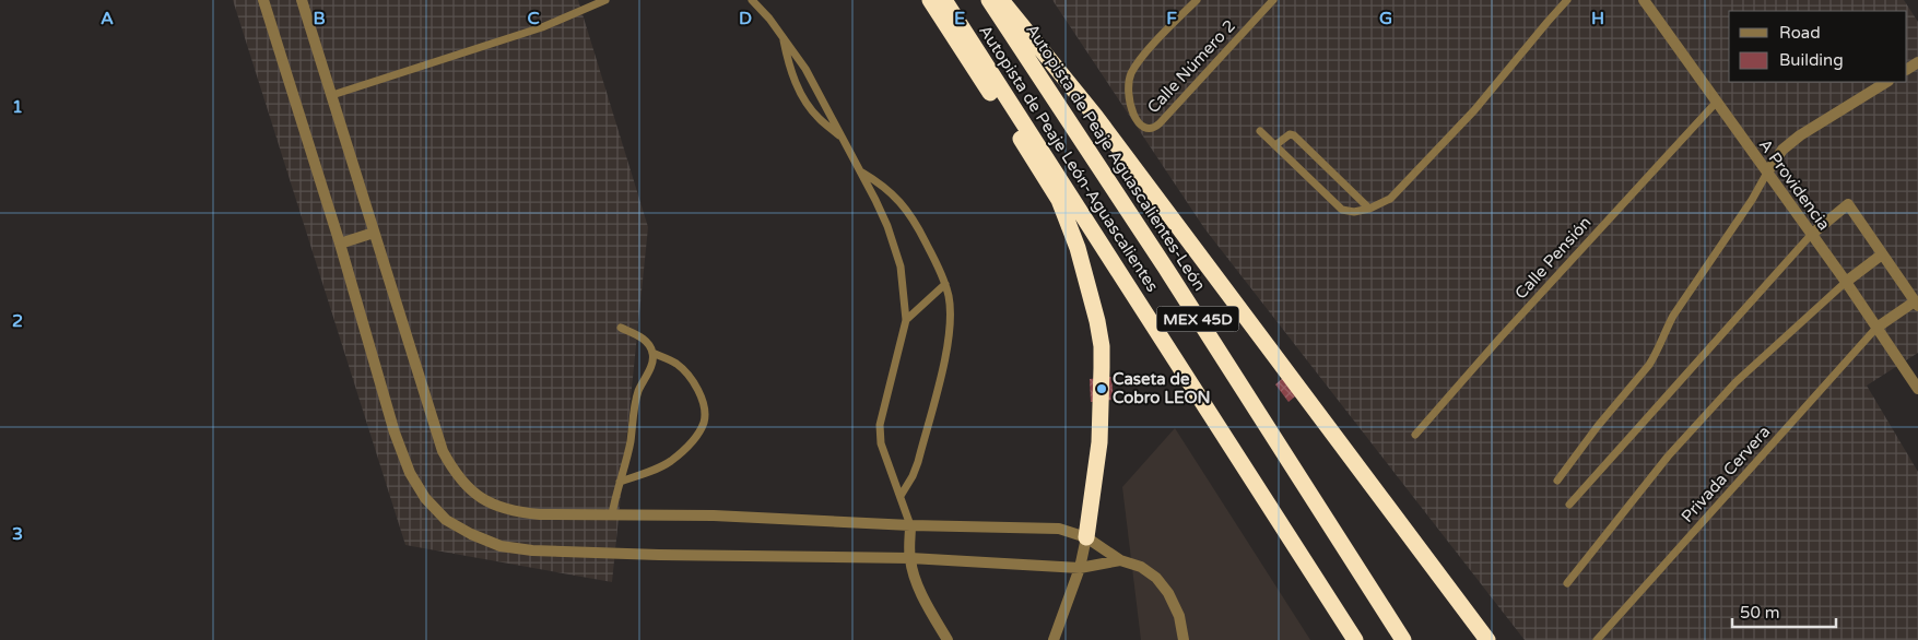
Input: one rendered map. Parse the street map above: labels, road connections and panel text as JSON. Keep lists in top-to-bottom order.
{
  "streets": {
    "highway": ["Autopista de Peaje Aguascalientes-León", "Autopista de Peaje León-Aguascalientes", "MEX 45D"],
    "street": ["A Providencia"],
    "lane": ["Calle Número 2", "Calle Pensión", "Privada Cervera"]
  },
  "crossings": [
    ["A Providencia", "Calle Pensión"],
    ["A Providencia", "Privada Cervera"]
  ],
  "places": ["Caseta de Cobro LEON"],
  "legend": ["Road", "Building"],
  "scale_bar": "50 m",
  "grid": {
    "columns": [
      "A",
      "B",
      "C",
      "D",
      "E",
      "F",
      "G",
      "H"
    ],
    "rows": ["1", "2", "3"]
  }
}
